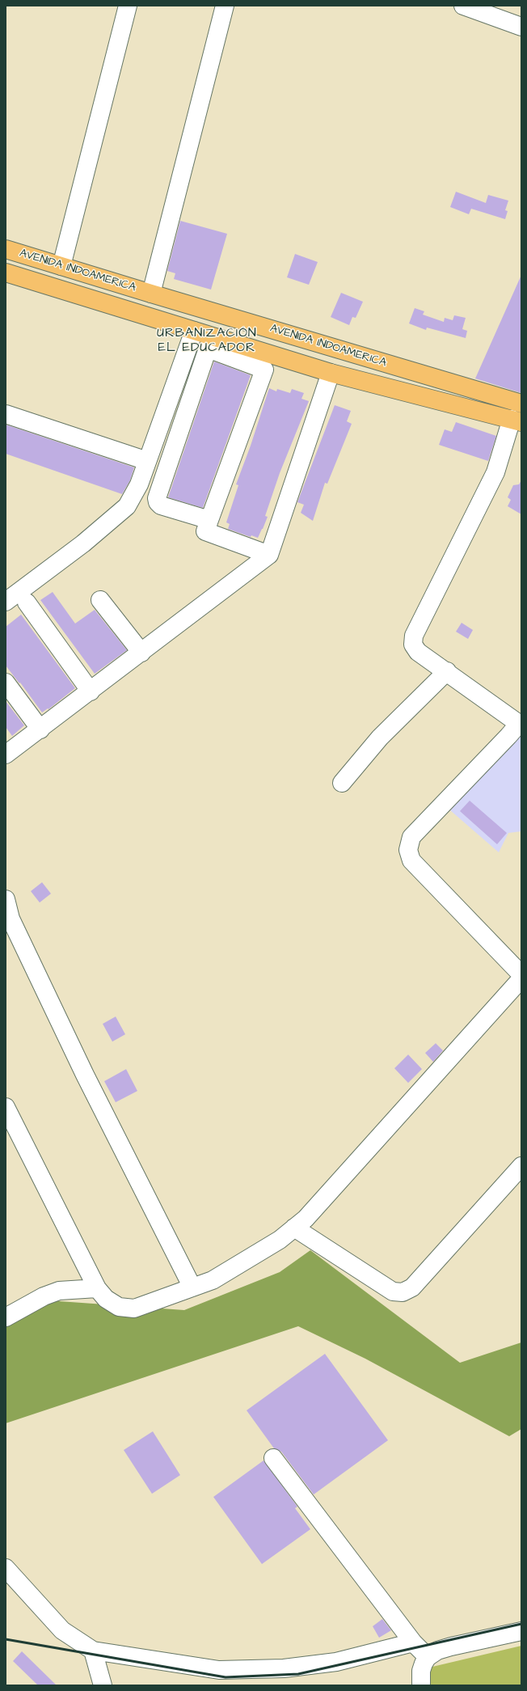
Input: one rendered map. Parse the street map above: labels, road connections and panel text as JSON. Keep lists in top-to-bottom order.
{
  "streets": {
    "main road": ["AVENIDA INDOAMERICA"]
  },
  "districts": ["URBANIZACIÓN EL EDUCADOR"]
}
